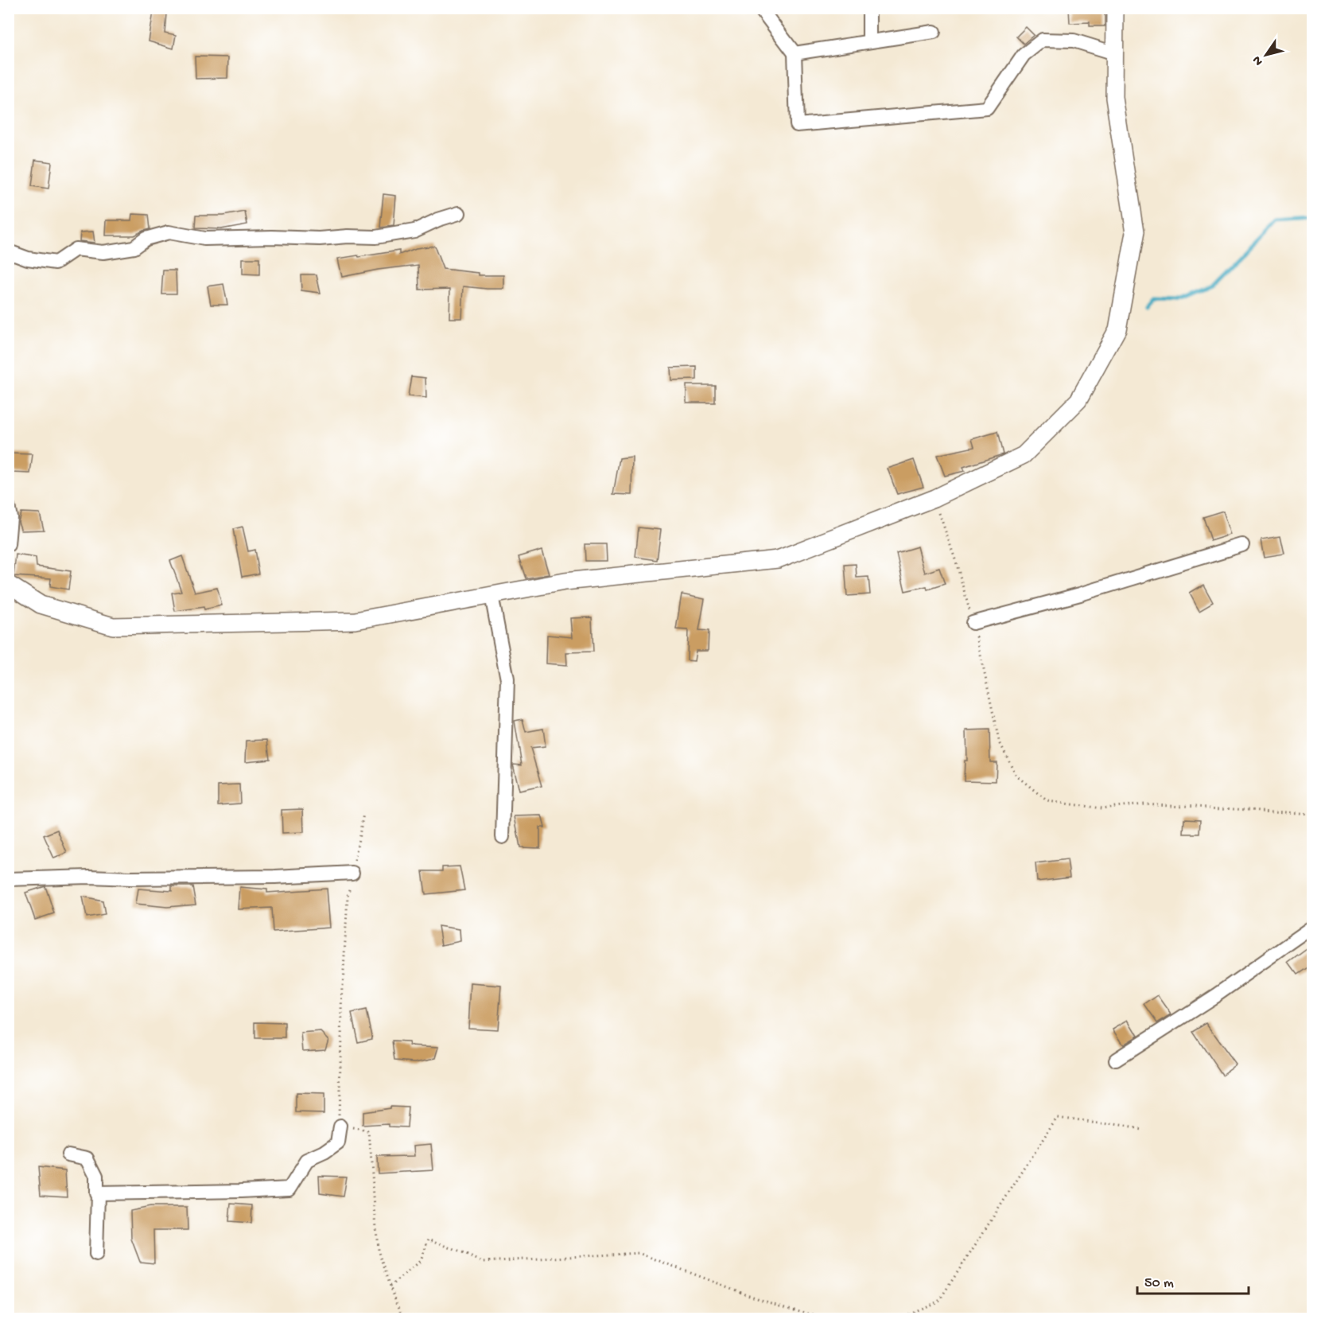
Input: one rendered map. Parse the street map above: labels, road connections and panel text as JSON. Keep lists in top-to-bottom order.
{
  "scale_bar": "50 m",
  "north": "bottom left"
}
